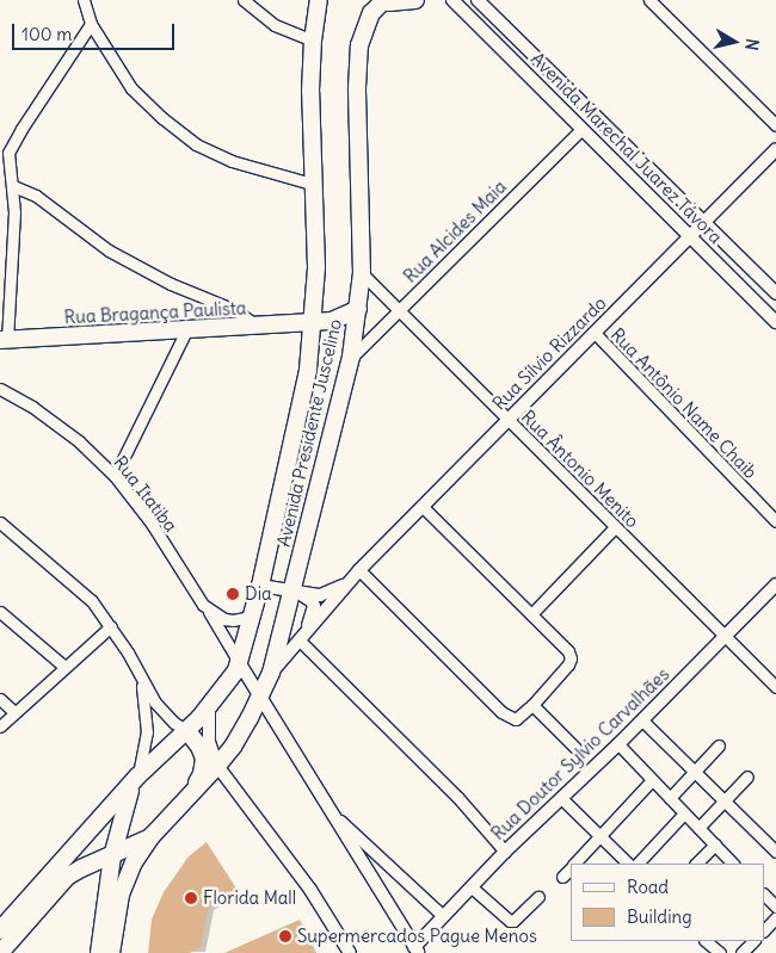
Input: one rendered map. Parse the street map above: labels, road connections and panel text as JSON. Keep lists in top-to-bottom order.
{
  "streets": {
    "main road": ["Rua Bragança Paulista", "Avenida Presidente Juscelino"],
    "street": [
      "Avenida Marechal Juarez Távora",
      "Rua Alcides Maia",
      "Rua Sílvio Rizzardo",
      "Rua Antônio Name Chaib",
      "Rua Ântonio Menito",
      "Rua Itatiba",
      "Rua Doutor Sylvio Carvalhães"
    ]
  },
  "crossings": [
    ["Avenida Marechal Juarez Távora", "Rua Alcides Maia"],
    ["Avenida Marechal Juarez Távora", "Rua Sílvio Rizzardo"],
    ["Rua Alcides Maia", "Avenida Presidente Juscelino"],
    ["Rua Alcides Maia", "Rua Ântonio Menito"],
    ["Rua Bragança Paulista", "Avenida Presidente Juscelino"],
    ["Rua Sílvio Rizzardo", "Rua Antônio Name Chaib"],
    ["Rua Sílvio Rizzardo", "Avenida Presidente Juscelino"],
    ["Rua Sílvio Rizzardo", "Rua Ântonio Menito"],
    ["Avenida Presidente Juscelino", "Rua Ântonio Menito"],
    ["Avenida Presidente Juscelino", "Rua Itatiba"],
    ["Rua Ântonio Menito", "Rua Doutor Sylvio Carvalhães"]
  ],
  "places": ["Dia", "Florida Mall", "Supermercados Pague Menos"],
  "legend": ["Road", "Building"],
  "scale_bar": "100 m",
  "north": "right"
}
